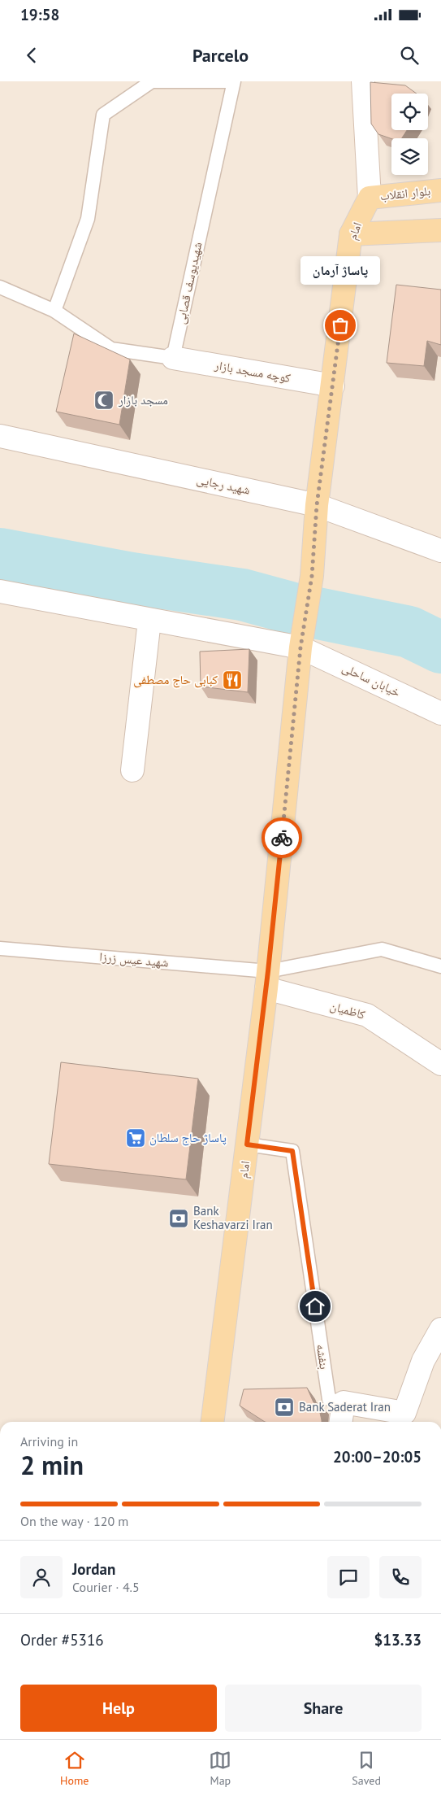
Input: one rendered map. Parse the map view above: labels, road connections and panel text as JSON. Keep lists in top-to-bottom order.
{
  "streets": {
    "main road": ["بلوار انقلاب", "امام"],
    "street": [
      "کوچه مسجد بازار",
      "شهید رجایی",
      "خیابان ساحلی",
      "کاظمیان"
    ],
    "lane": ["شهیدیوسف قصابی", "شهید عیس زرزا", "بنفشه"]
  },
  "crossings": [
    ["بلوار انقلاب", "امام"],
    ["امام", "کوچه مسجد بازار"],
    ["امام", "شهید رجایی"],
    ["امام", "خیابان ساحلی"],
    ["امام", "شهید عیس زرزا"],
    ["امام", "کاظمیان"],
    ["امام", "بنفشه"],
    ["شهیدیوسف قصابی", "کوچه مسجد بازار"],
    ["شهید عیس زرزا", "کاظمیان"]
  ],
  "places": {
    "other": ["پاساژ آرمان"],
    "mosque": ["مسجد بازار"],
    "restaurant": ["کبابی حاج مصطفی"],
    "supermarket": ["پاساژ حاج سلطان"],
    "bank": ["Bank Keshavarzi Iran", "Bank Saderat Iran"]
  },
  "page": {
    "status": "19:58",
    "header": "Parcelo",
    "bubble": "پاساژ آرمان",
    "heading": ["2 min", "Arriving in", "20:00–20:05"],
    "panel": [
      "Jordan",
      "Courier · 4.5",
      "Order #5316",
      "$13.33"
    ],
    "bar": "On the way · 120 m",
    "buttons": ["Help", "Share"],
    "tabs": ["Home", "Map", "Saved"]
  }
}
